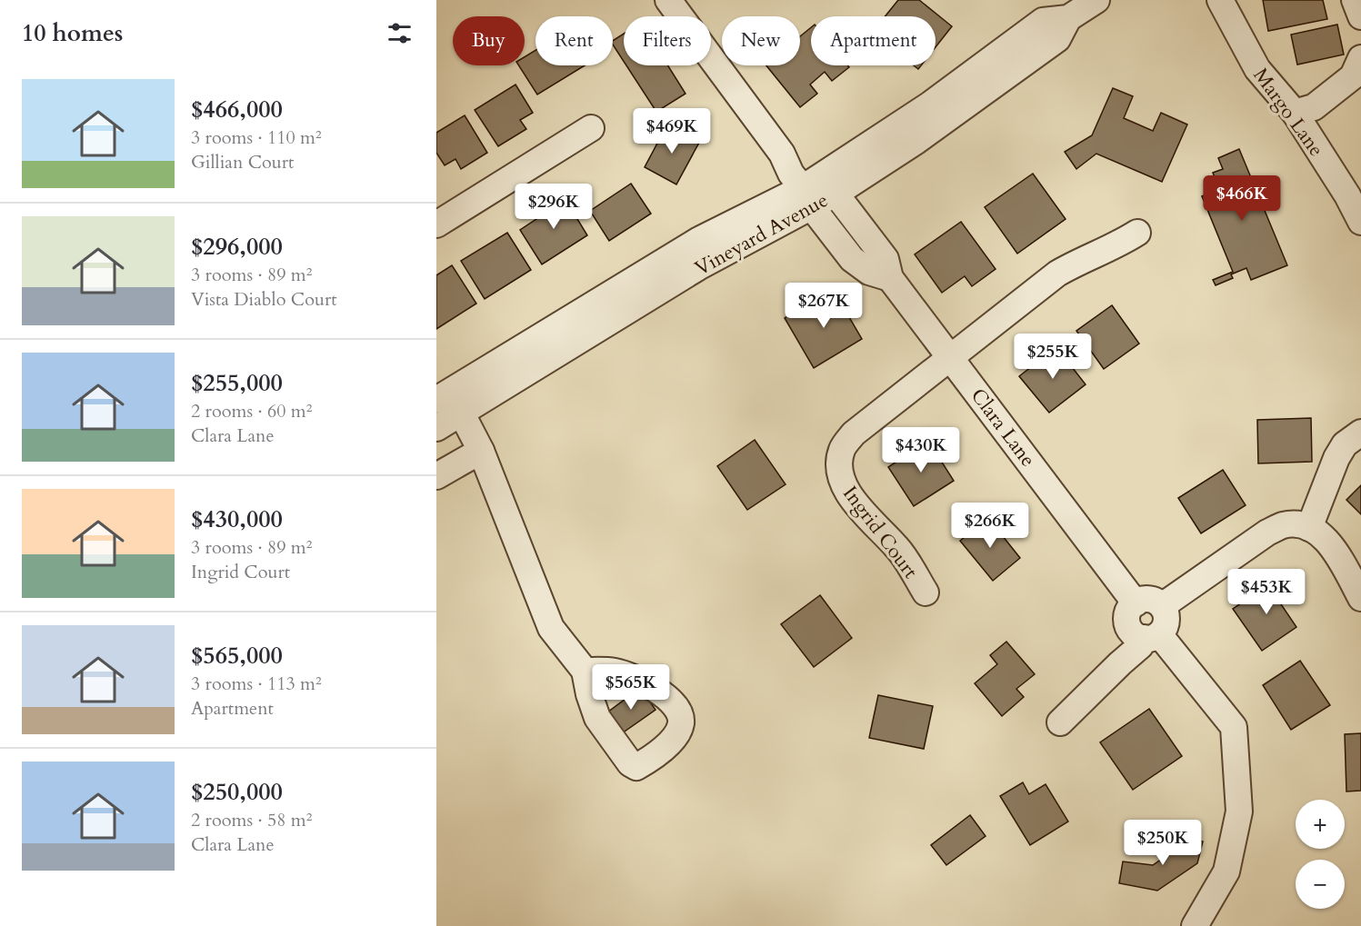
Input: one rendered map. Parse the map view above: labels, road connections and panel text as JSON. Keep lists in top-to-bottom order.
{
  "streets": {
    "street": [
      "Margo Lane",
      "Vineyard Avenue",
      "Clara Lane",
      "Ingrid Court"
    ]
  },
  "crossings": [
    ["Vineyard Avenue", "Clara Lane"],
    ["Clara Lane", "Ingrid Court"]
  ],
  "page": {
    "heading": "10 homes",
    "chip": [
      "Buy",
      "Rent",
      "Filters",
      "New",
      "Apartment"
    ],
    "list": [
      {
        "name": "$466,000",
        "note": "3 rooms · 110 m² · Gillian Court"
      },
      {
        "name": "$296,000",
        "note": "3 rooms · 89 m² · Vista Diablo Court"
      },
      {
        "name": "$255,000",
        "note": "2 rooms · 60 m² · Clara Lane"
      },
      {
        "name": "$430,000",
        "note": "3 rooms · 89 m² · Ingrid Court"
      },
      {
        "name": "$565,000",
        "note": "3 rooms · 113 m² · Apartment"
      },
      {
        "name": "$250,000",
        "note": "2 rooms · 58 m² · Clara Lane"
      }
    ],
    "price": [
      "$469K",
      "$466K",
      "$296K",
      "$267K",
      "$255K",
      "$430K",
      "$266K",
      "$453K",
      "$565K",
      "$250K"
    ],
    "map_buttons": ["+", "−"]
  }
}
